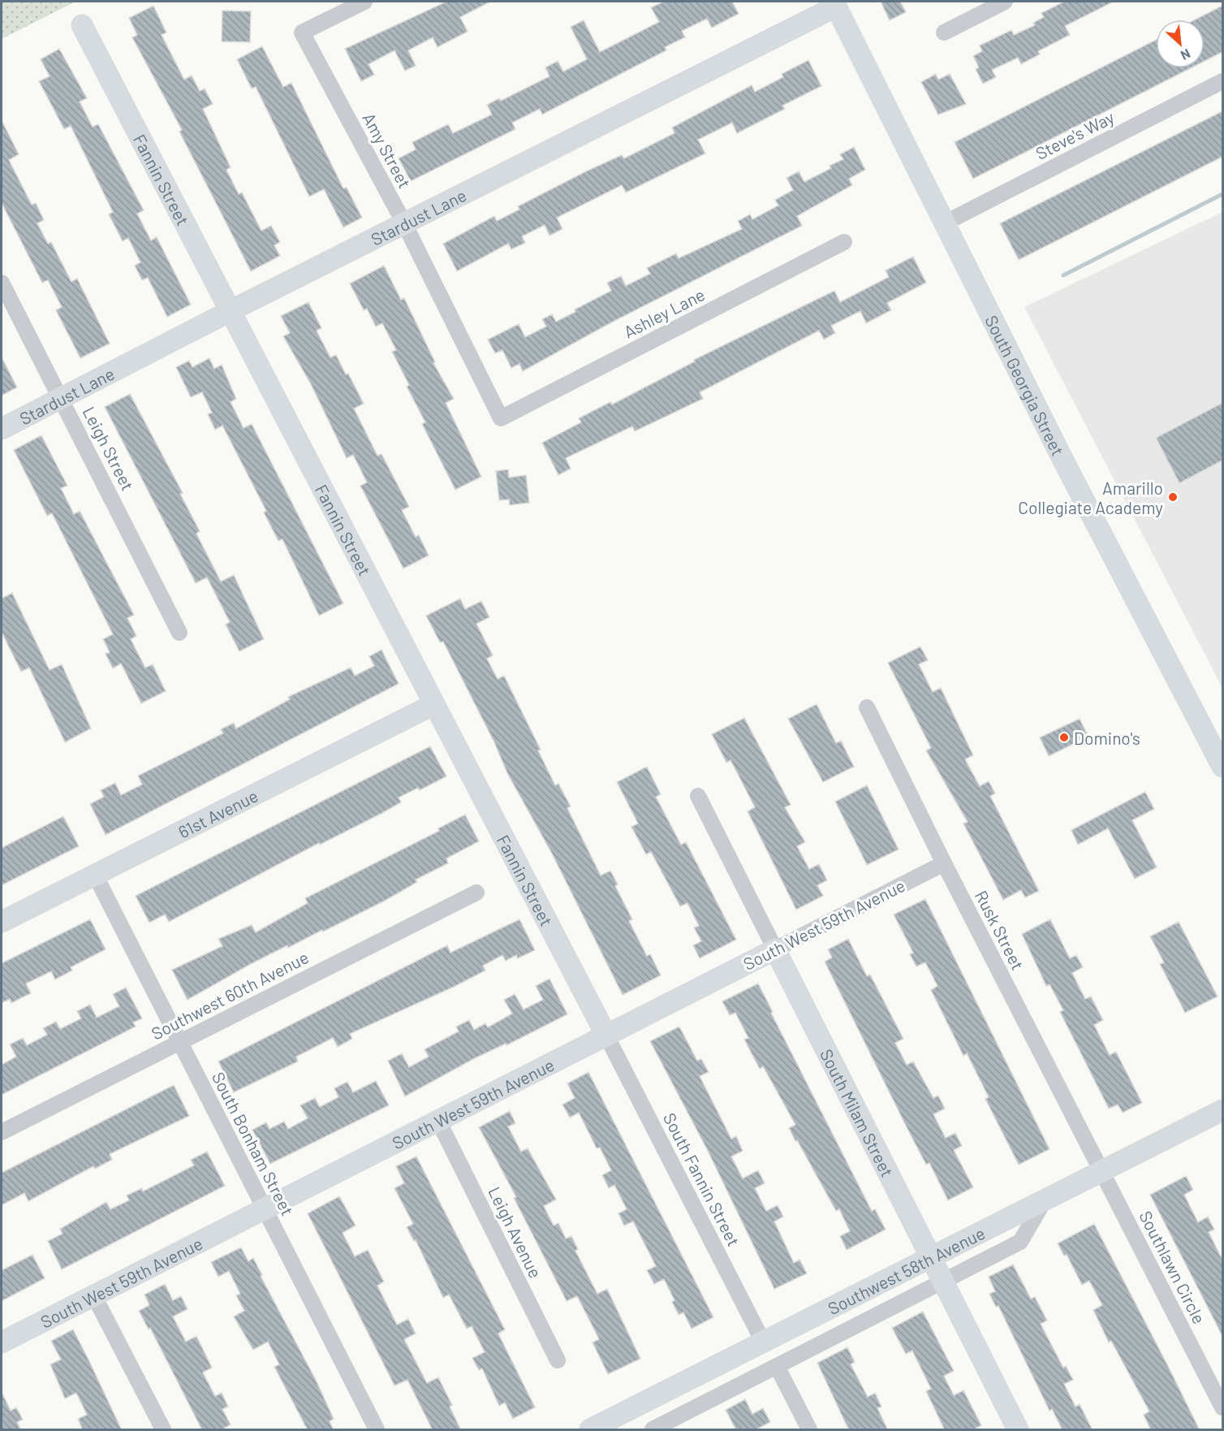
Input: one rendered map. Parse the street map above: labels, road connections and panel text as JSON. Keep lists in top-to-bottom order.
{
  "streets": {
    "street": [
      "Steve's Way",
      "Amy Street",
      "Fannin Street",
      "Stardust Lane",
      "Ashley Lane",
      "South Georgia Street",
      "Leigh Street",
      "61st Avenue",
      "South West 59th Avenue",
      "Rusk Street",
      "Southwest 60th Avenue",
      "South Milam Street",
      "South Bonham Street",
      "South Fannin Street",
      "Leigh Avenue",
      "Southlawn Circle",
      "Southwest 58th Avenue"
    ]
  },
  "crossings": [
    ["Steve's Way", "South Georgia Street"],
    ["Amy Street", "Stardust Lane"],
    ["Amy Street", "Ashley Lane"],
    ["Fannin Street", "Stardust Lane"],
    ["Fannin Street", "61st Avenue"],
    ["Fannin Street", "South West 59th Avenue"],
    ["Fannin Street", "South Fannin Street"],
    ["Stardust Lane", "South Georgia Street"],
    ["Stardust Lane", "Leigh Street"],
    ["61st Avenue", "South Bonham Street"],
    ["South West 59th Avenue", "Rusk Street"],
    ["South West 59th Avenue", "South Milam Street"],
    ["South West 59th Avenue", "South Bonham Street"],
    ["South West 59th Avenue", "South Fannin Street"],
    ["South West 59th Avenue", "Leigh Avenue"],
    ["Rusk Street", "Southlawn Circle"],
    ["Rusk Street", "Southwest 58th Avenue"],
    ["Southwest 60th Avenue", "South Bonham Street"],
    ["South Milam Street", "Southwest 58th Avenue"],
    ["South Fannin Street", "Southwest 58th Avenue"],
    ["Southlawn Circle", "Southwest 58th Avenue"]
  ],
  "places": ["Amarillo Collegiate Academy", "Domino's"],
  "north": "bottom right"
}
